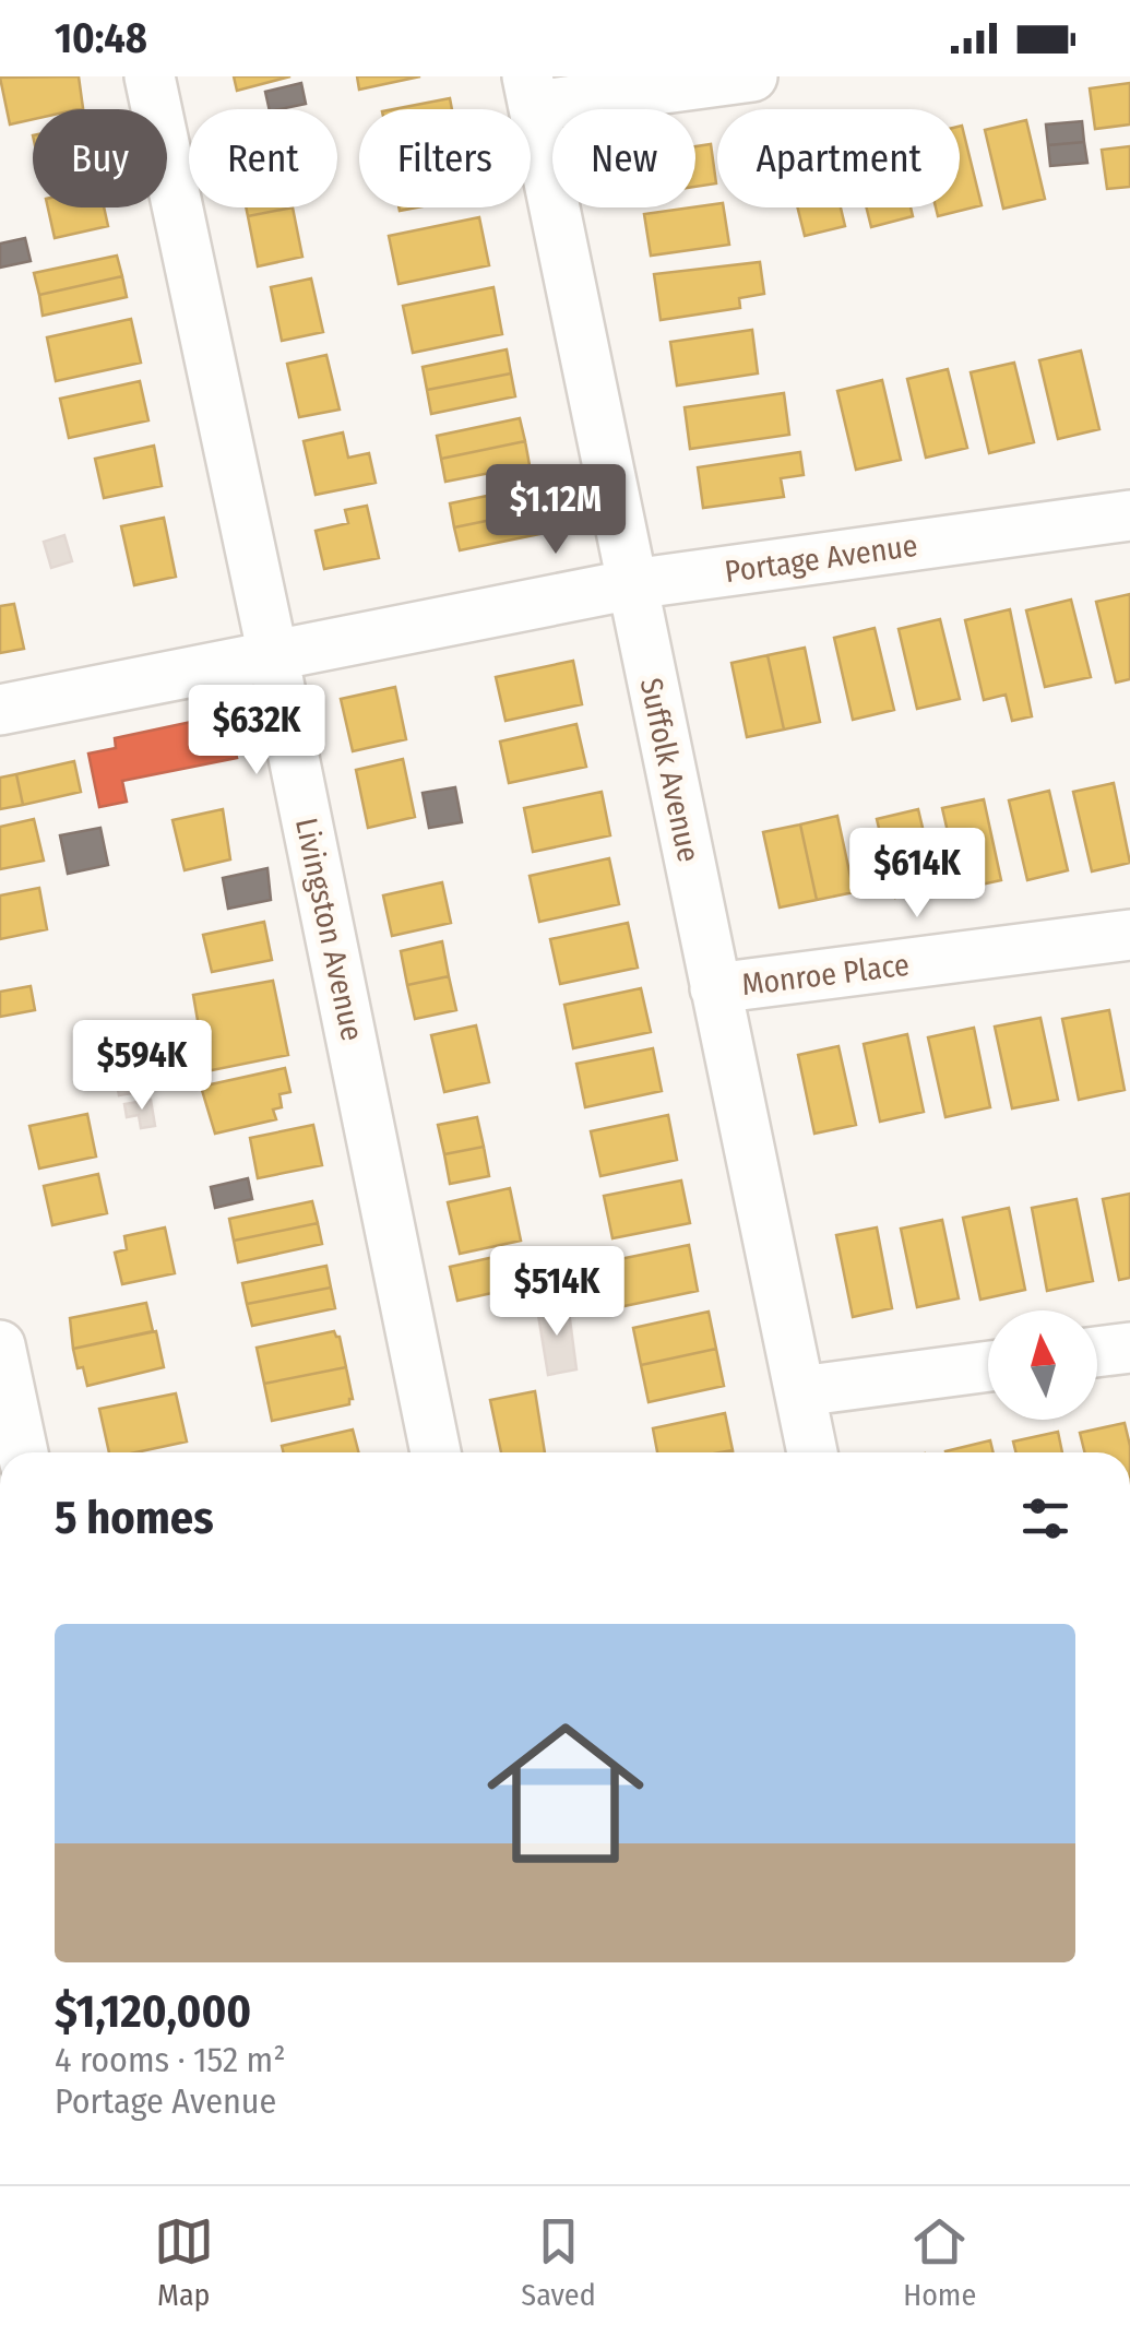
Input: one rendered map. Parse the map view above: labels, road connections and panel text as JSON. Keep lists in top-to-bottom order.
{
  "streets": {
    "street": [
      "Portage Avenue",
      "Suffolk Avenue",
      "Livingston Avenue",
      "Monroe Place"
    ]
  },
  "crossings": [
    ["Portage Avenue", "Suffolk Avenue"],
    ["Portage Avenue", "Livingston Avenue"],
    ["Suffolk Avenue", "Monroe Place"]
  ],
  "north": "top",
  "page": {
    "status": "10:48",
    "chip": [
      "Buy",
      "Rent",
      "Filters",
      "New",
      "Apartment"
    ],
    "price": [
      "$1.12M",
      "$632K",
      "$614K",
      "$594K",
      "$514K"
    ],
    "heading": "5 homes",
    "list": [
      {
        "name": "$1,120,000",
        "note": "4 rooms · 152 m² · Portage Avenue"
      }
    ],
    "tabs": ["Map", "Saved", "Home"]
  }
}
